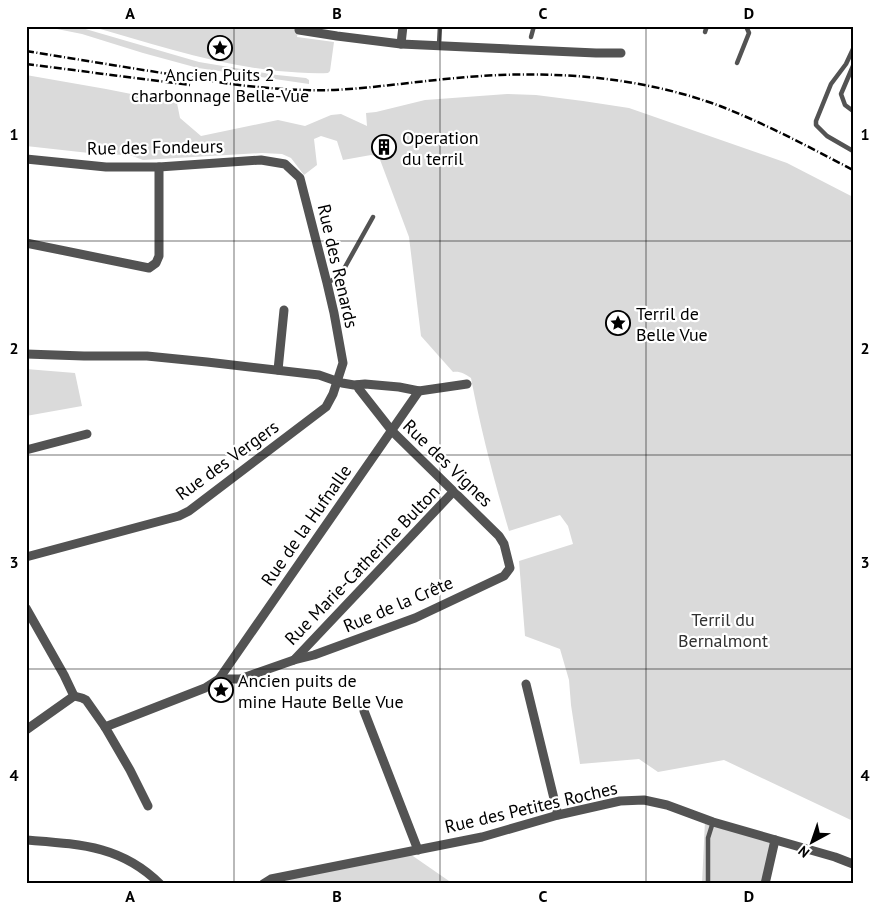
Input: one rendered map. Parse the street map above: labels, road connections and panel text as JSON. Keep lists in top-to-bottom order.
{
  "streets": {
    "street": [
      "Rue des Fondeurs",
      "Rue des Renards",
      "Rue des Vergers",
      "Rue des Vignes",
      "Rue de la Hufnalle",
      "Rue Marie-Catherine Bulton",
      "Rue de la Crête",
      "Rue des Petites Roches"
    ]
  },
  "crossings": [
    ["Rue des Fondeurs", "Rue des Renards"],
    ["Rue des Renards", "Rue des Vergers"],
    ["Rue des Vignes", "Rue de la Hufnalle"],
    ["Rue des Vignes", "Rue Marie-Catherine Bulton"],
    ["Rue des Vignes", "Rue de la Crête"],
    ["Rue de la Hufnalle", "Rue de la Crête"],
    ["Rue Marie-Catherine Bulton", "Rue de la Crête"]
  ],
  "parks": ["Terril du Bernalmont"],
  "places": {
    "place": ["Ancien Puits 2 charbonnage Belle-Vue", "Terril de Belle Vue", "Ancien puits de mine Haute Belle Vue"],
    "building": ["Operation du terril"]
  },
  "north": "bottom left",
  "grid": {
    "columns": [
      "A",
      "B",
      "C",
      "D"
    ],
    "rows": [
      "1",
      "2",
      "3",
      "4"
    ]
  }
}
